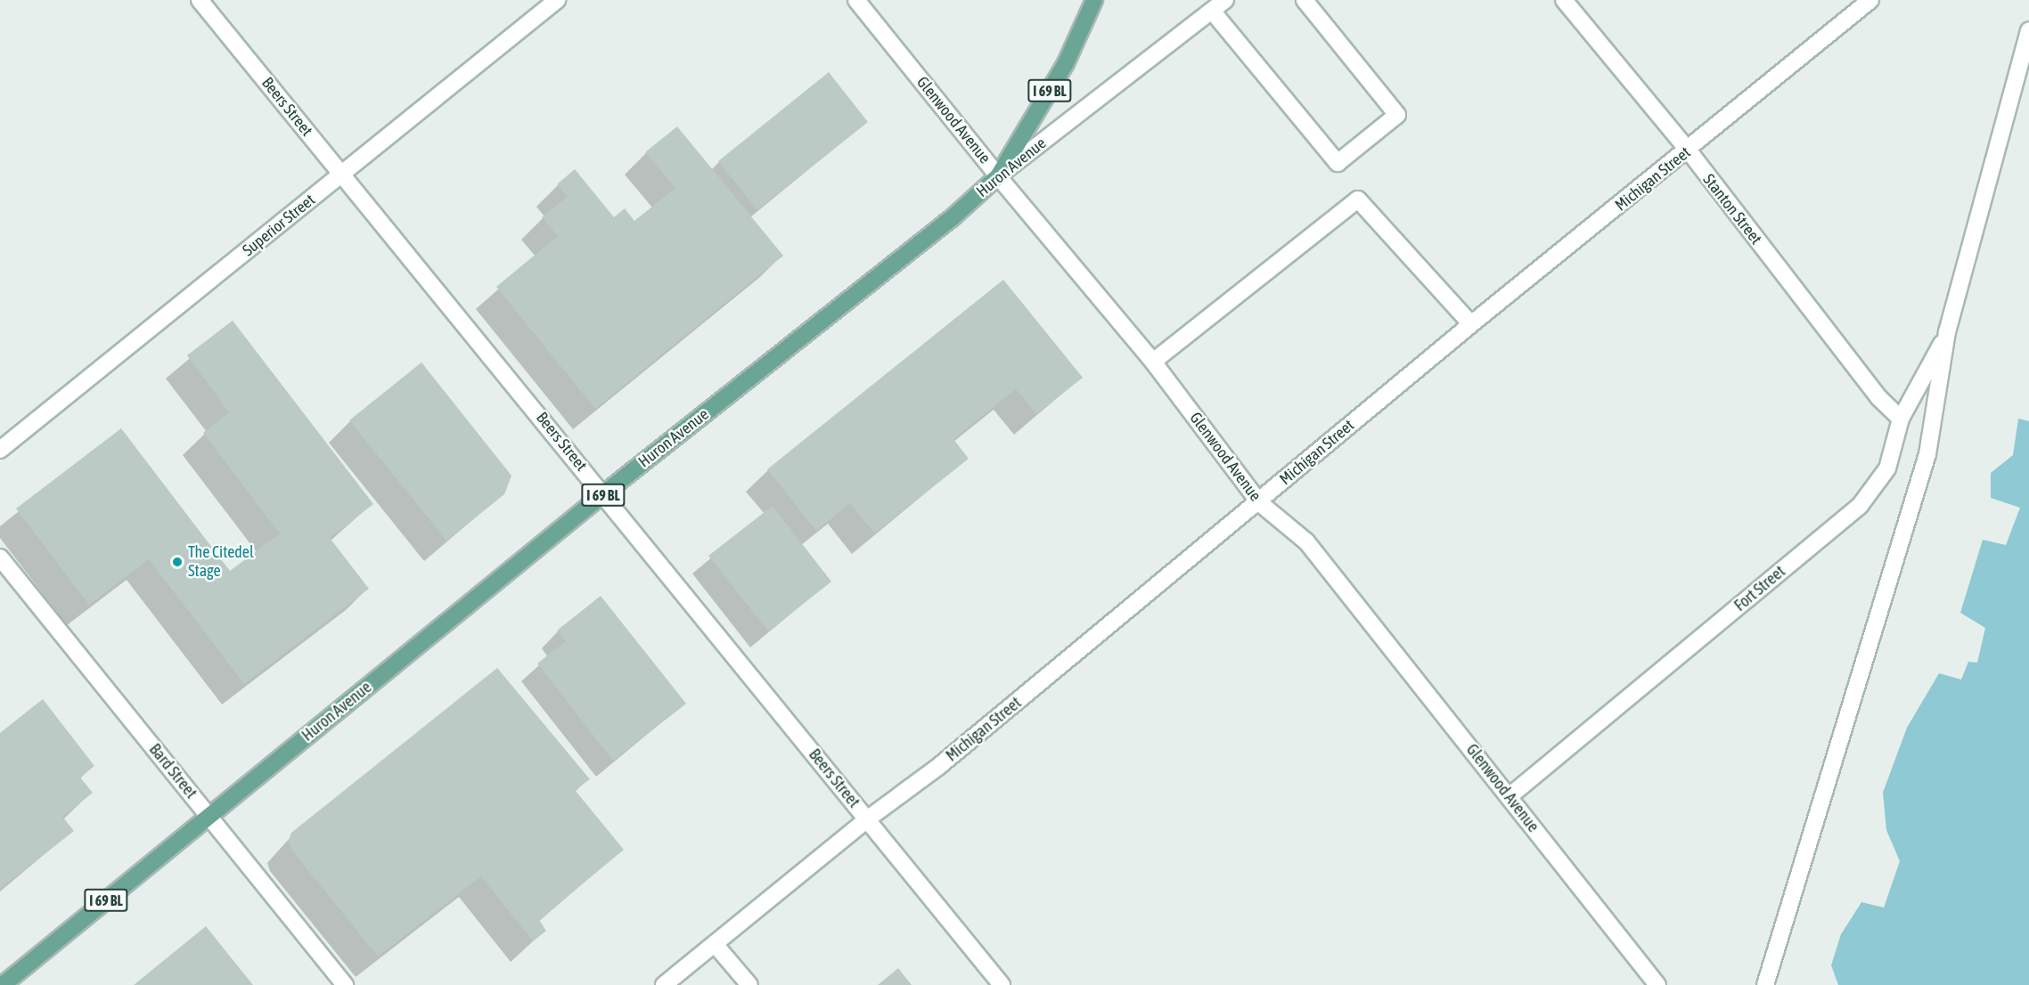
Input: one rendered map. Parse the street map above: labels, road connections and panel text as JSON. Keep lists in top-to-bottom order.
{
  "streets": {
    "main road": ["I 69 BL", "Huron Avenue"],
    "street": [
      "Beers Street",
      "Glenwood Avenue",
      "Michigan Street",
      "Stanton Street",
      "Superior Street",
      "Fort Street",
      "Bard Street"
    ]
  },
  "crossings": [
    ["I 69 BL", "Glenwood Avenue"],
    ["I 69 BL", "Huron Avenue"],
    ["Beers Street", "Huron Avenue"],
    ["Beers Street", "Michigan Street"],
    ["Beers Street", "Superior Street"],
    ["Glenwood Avenue", "Huron Avenue"],
    ["Glenwood Avenue", "Michigan Street"],
    ["Glenwood Avenue", "Fort Street"],
    ["Huron Avenue", "Bard Street"],
    ["Michigan Street", "Stanton Street"],
    ["Stanton Street", "Fort Street"]
  ],
  "places": ["The Citedel Stage"]
}
